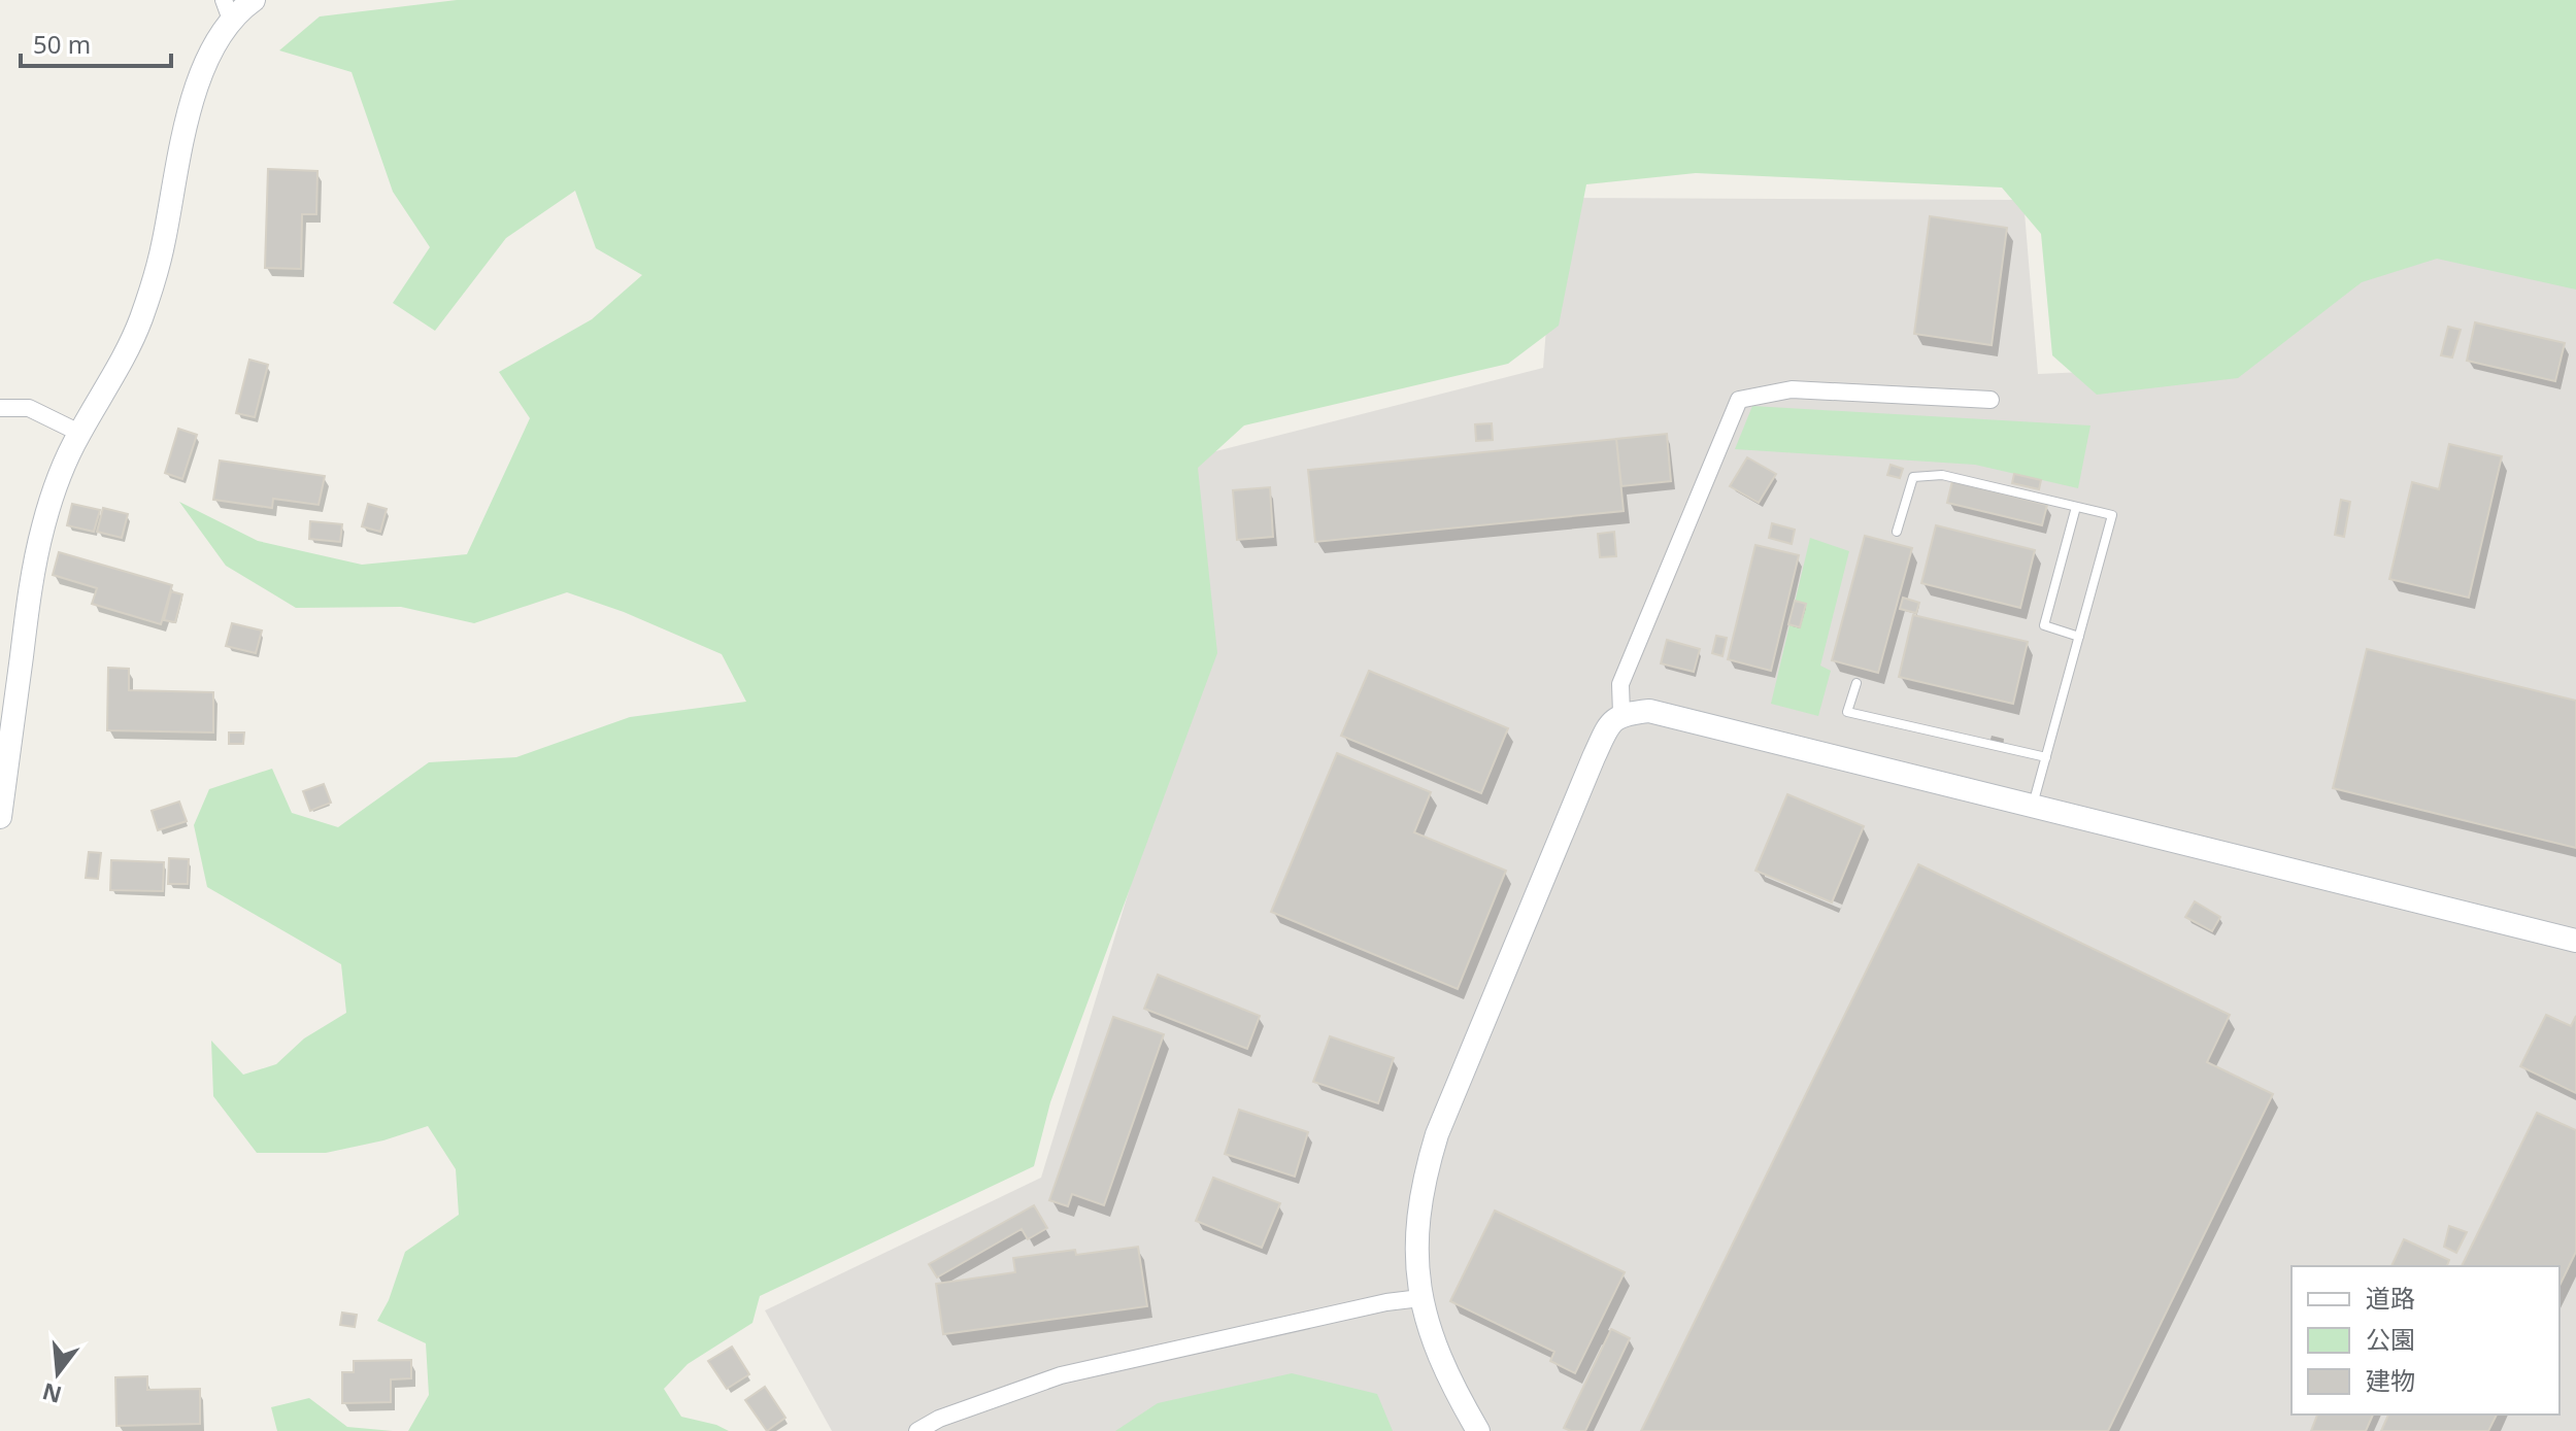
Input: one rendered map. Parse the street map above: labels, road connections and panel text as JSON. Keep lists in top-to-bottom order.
{
  "legend": ["道路", "公園", "建物"],
  "scale_bar": "50 m",
  "north": "bottom"
}
